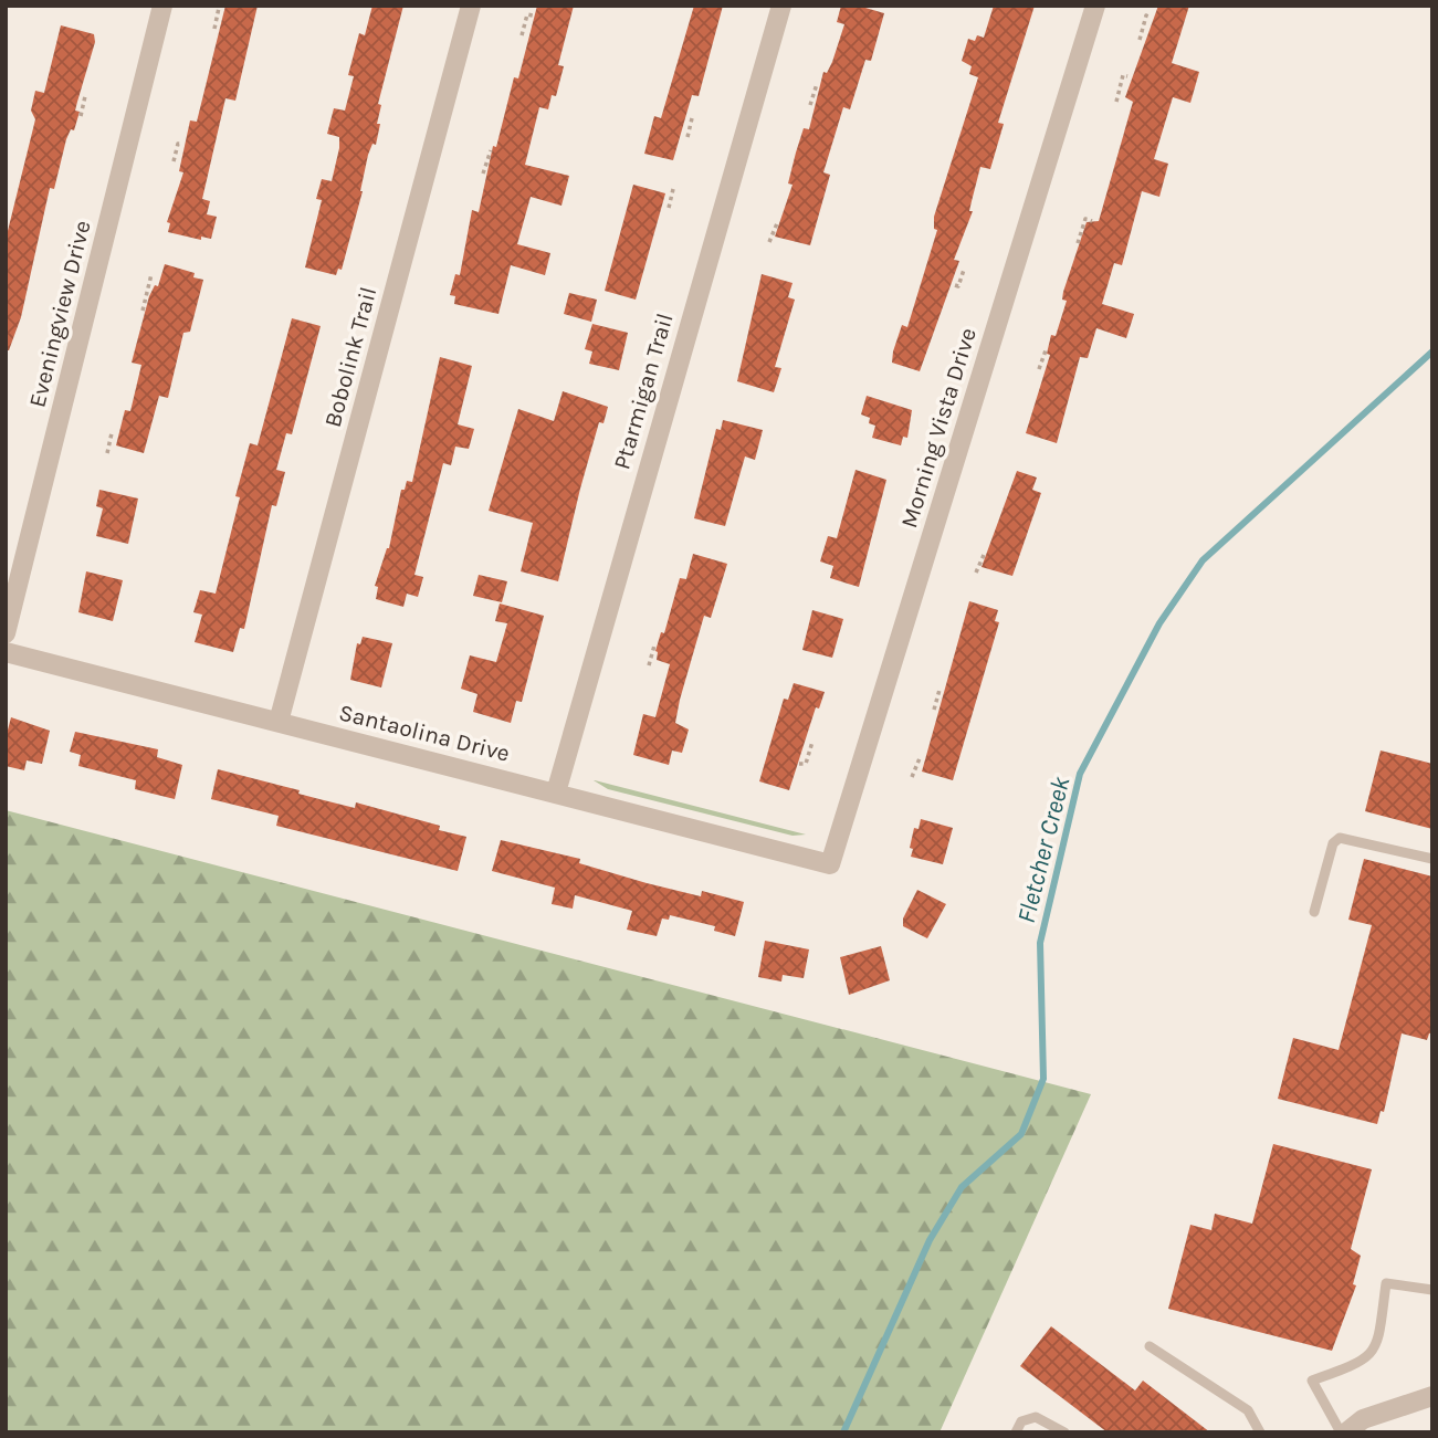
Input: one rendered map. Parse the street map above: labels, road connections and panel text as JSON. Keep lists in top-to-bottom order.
{
  "streets": {
    "street": [
      "Eveningview Drive",
      "Bobolink Trail",
      "Ptarmigan Trail",
      "Morning Vista Drive",
      "Santaolina Drive"
    ]
  },
  "crossings": [
    ["Bobolink Trail", "Santaolina Drive"],
    ["Ptarmigan Trail", "Santaolina Drive"],
    ["Morning Vista Drive", "Santaolina Drive"]
  ],
  "water": ["Fletcher Creek"]
}
